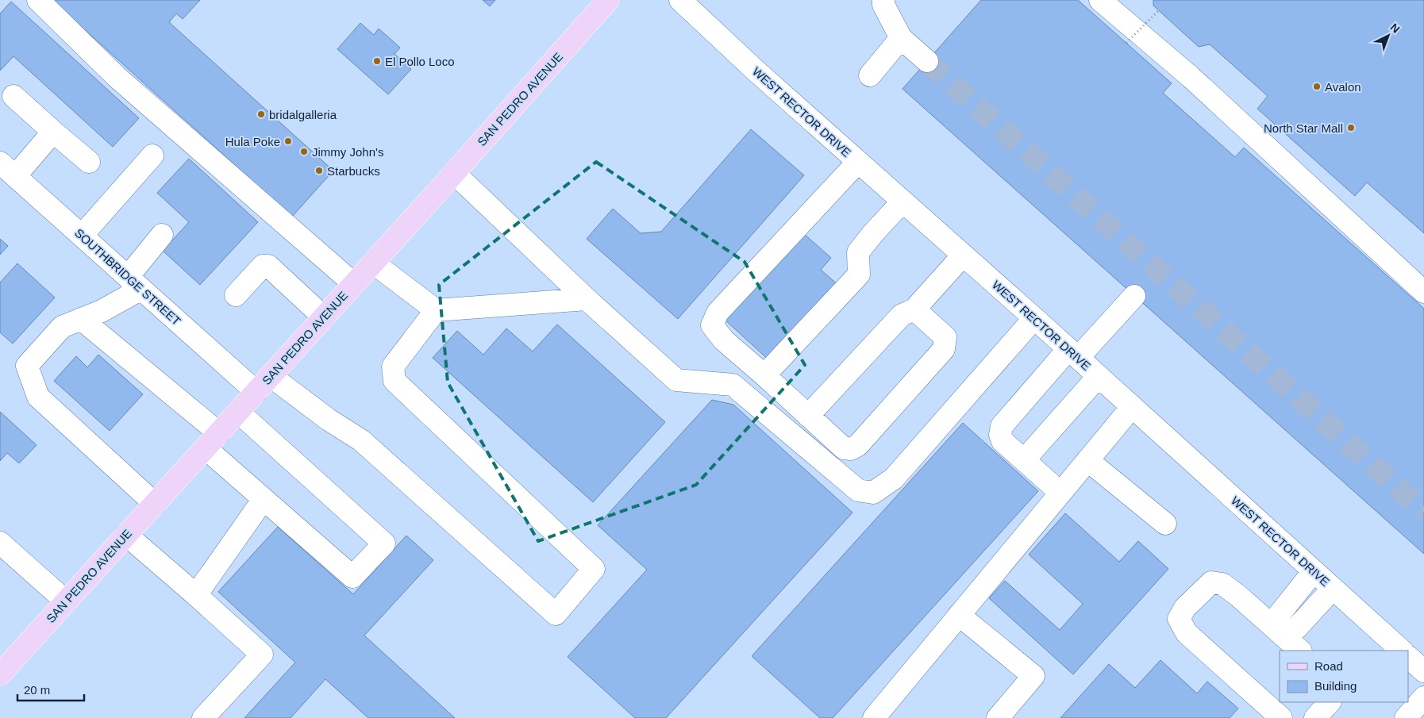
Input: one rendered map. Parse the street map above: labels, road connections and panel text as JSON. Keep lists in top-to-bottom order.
{
  "streets": {
    "main road": ["SAN PEDRO AVENUE"],
    "street": ["WEST RECTOR DRIVE", "SOUTHBRIDGE STREET"]
  },
  "crossings": [
    ["SAN PEDRO AVENUE", "SOUTHBRIDGE STREET"]
  ],
  "places": [
    "El Pollo Loco",
    "Avalon",
    "bridalgalleria",
    "North Star Mall",
    "Hula Poke",
    "Jimmy John's",
    "Starbucks"
  ],
  "legend": ["Road", "Building"],
  "scale_bar": "20 m",
  "north": "top right"
}
